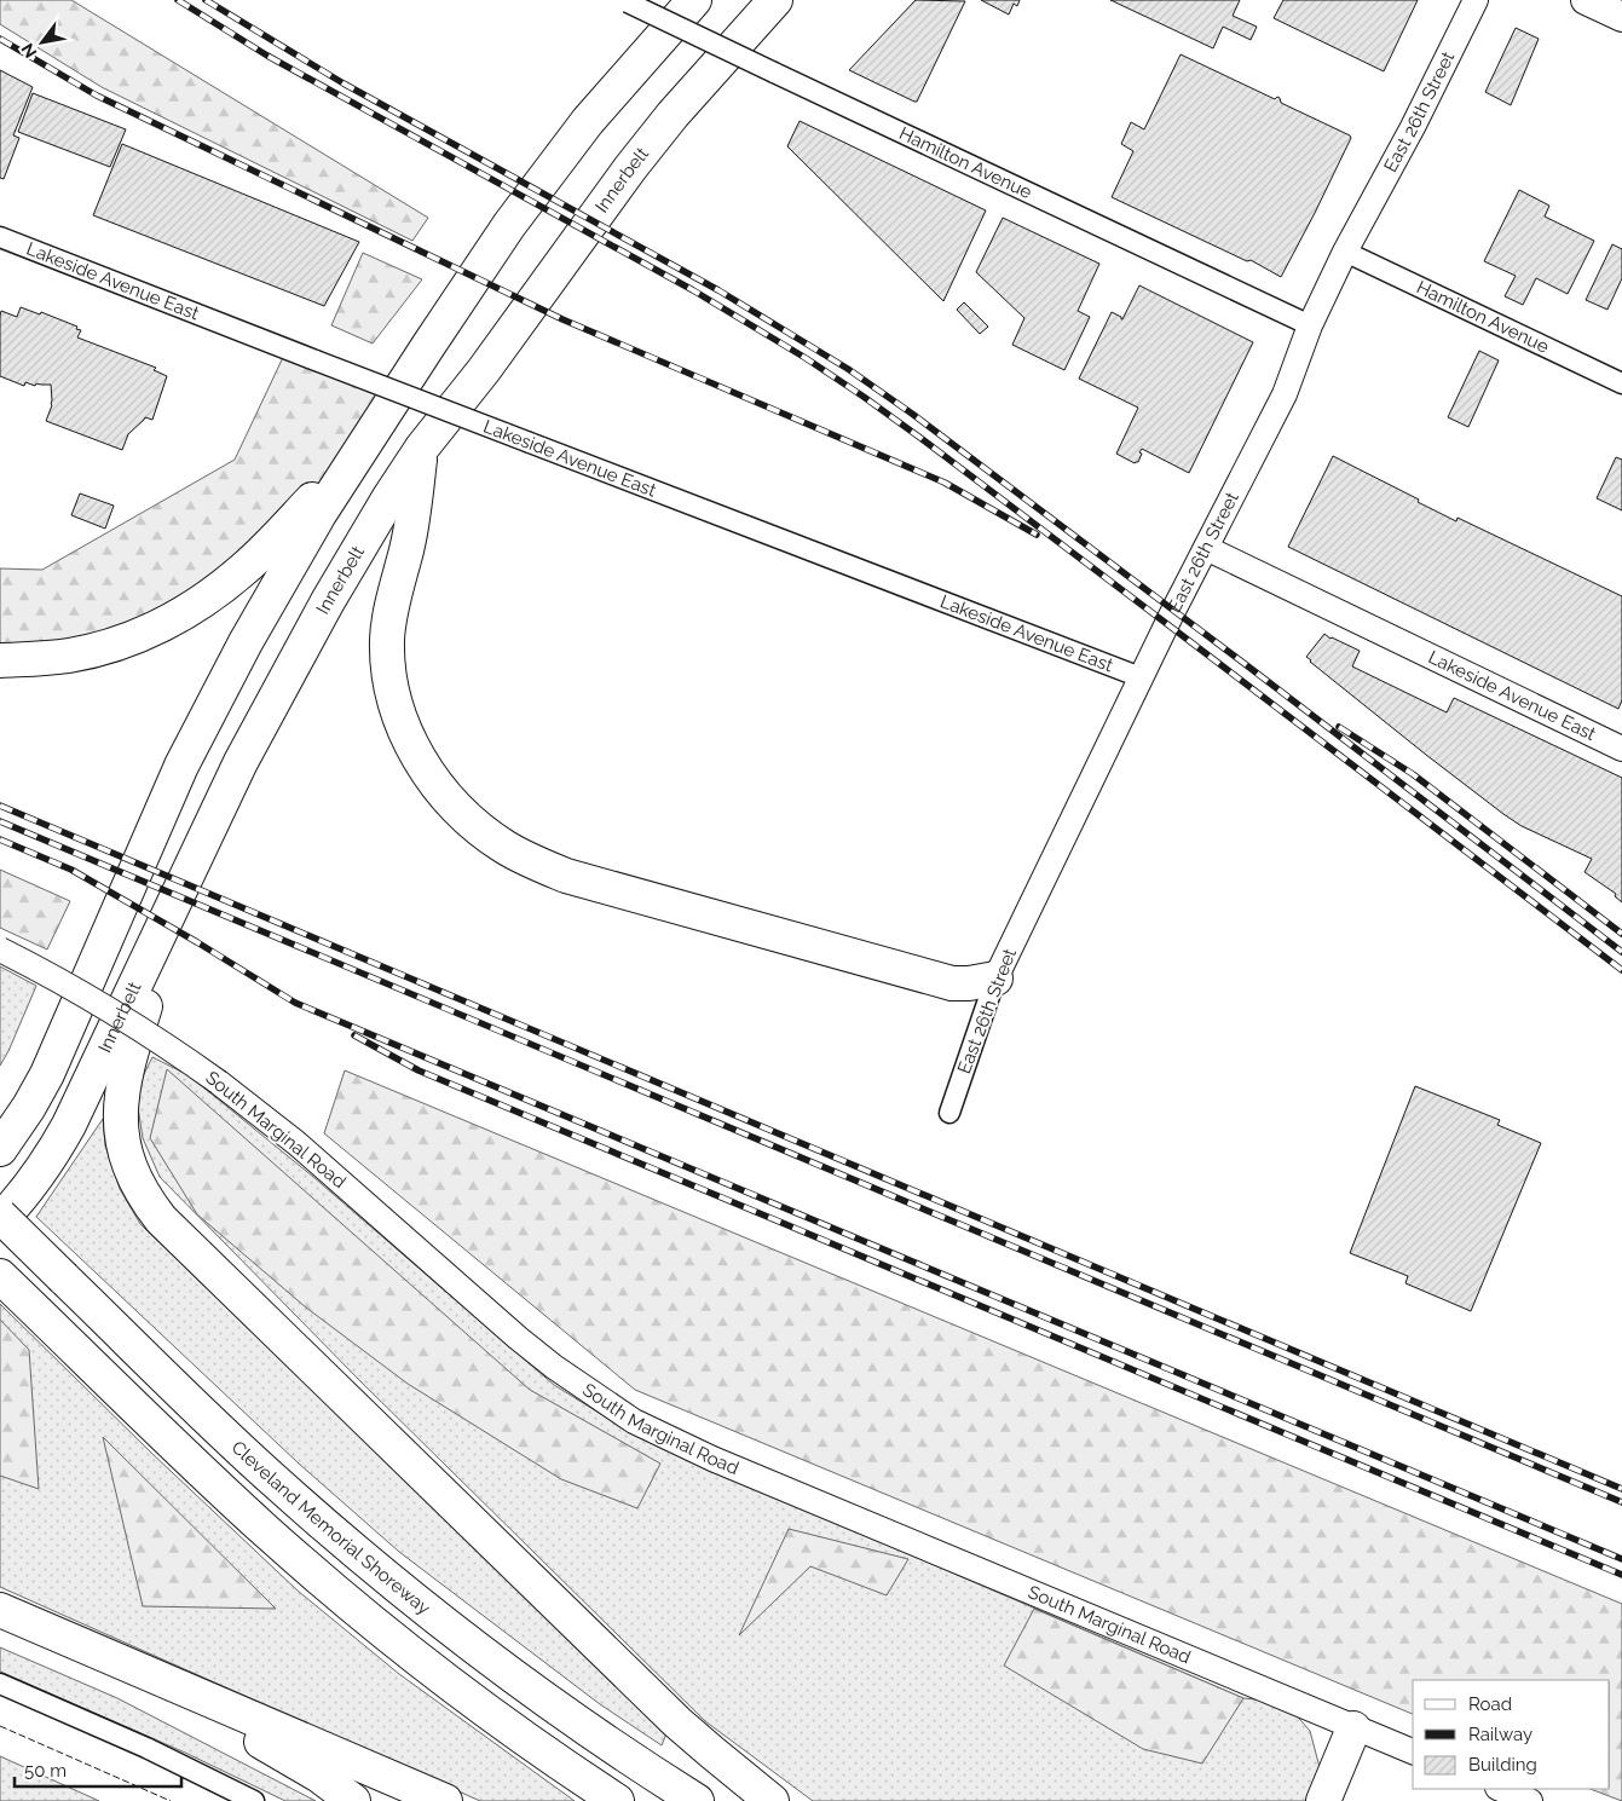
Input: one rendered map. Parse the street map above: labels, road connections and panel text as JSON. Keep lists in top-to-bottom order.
{
  "streets": {
    "highway": ["Innerbelt", "Cleveland Memorial Shoreway"],
    "street": [
      "East 26th Street",
      "Hamilton Avenue",
      "Lakeside Avenue East",
      "South Marginal Road"
    ]
  },
  "crossings": [
    ["East 26th Street", "Hamilton Avenue"],
    ["East 26th Street", "Lakeside Avenue East"],
    ["Innerbelt", "Cleveland Memorial Shoreway"]
  ],
  "legend": ["Road", "Railway", "Building"],
  "scale_bar": "50 m",
  "north": "bottom left"
}
